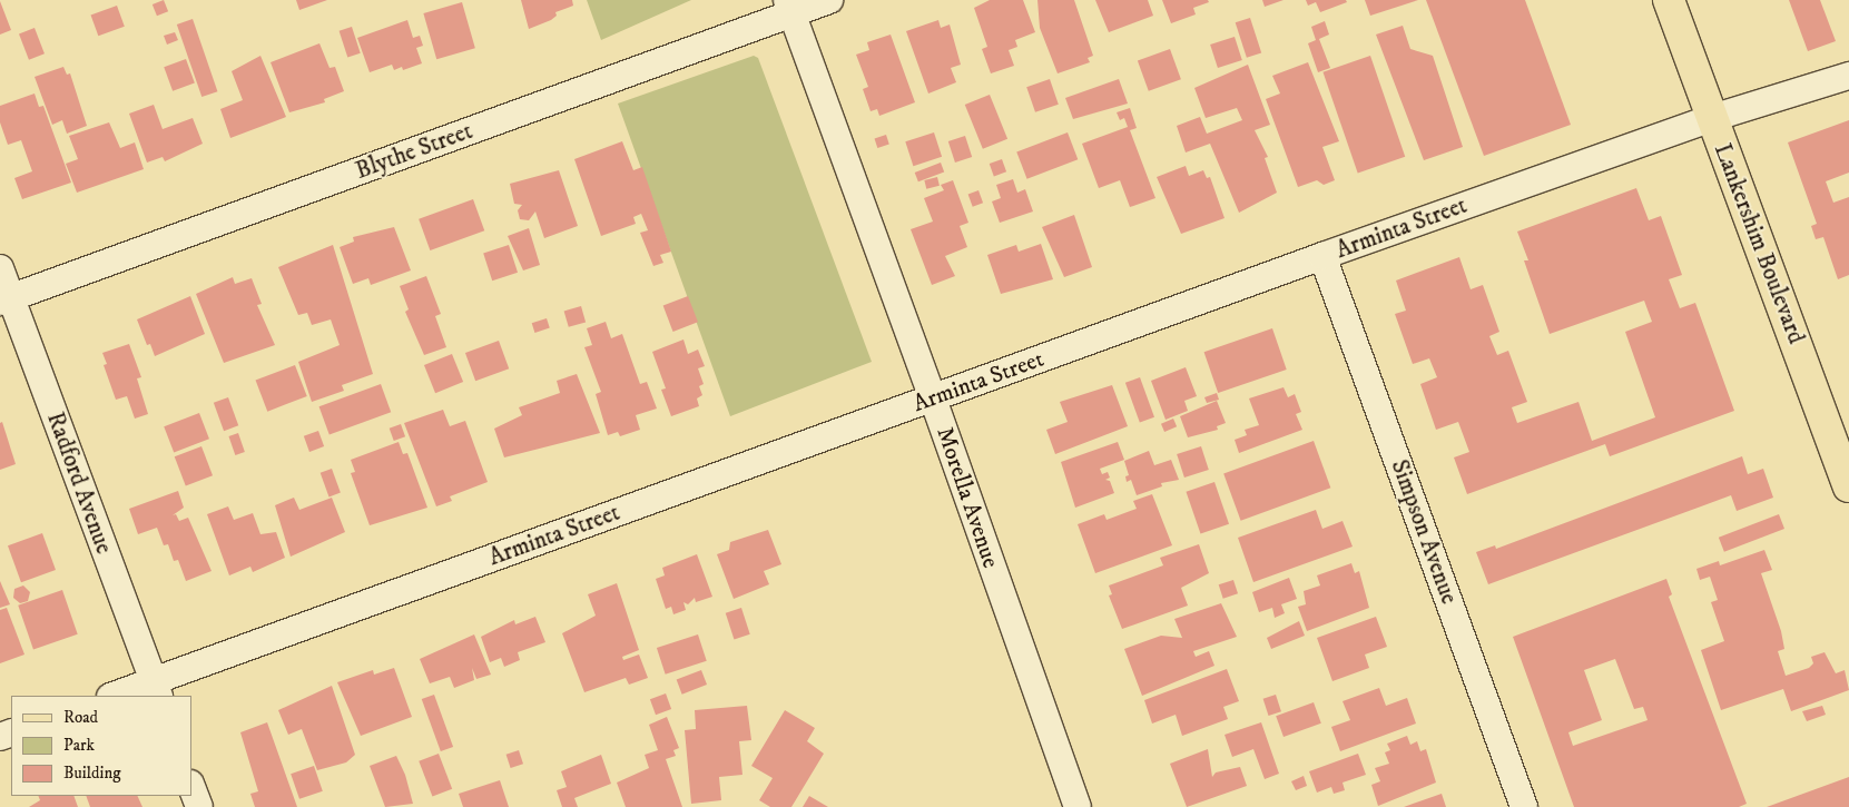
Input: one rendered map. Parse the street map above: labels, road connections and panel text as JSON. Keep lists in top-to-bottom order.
{
  "streets": {
    "main road": ["Lankershim Boulevard"],
    "street": [
      "Blythe Street",
      "Arminta Street",
      "Radford Avenue",
      "Morella Avenue",
      "Simpson Avenue"
    ]
  },
  "crossings": [
    ["Blythe Street", "Radford Avenue"],
    ["Blythe Street", "Morella Avenue"],
    ["Arminta Street", "Lankershim Boulevard"],
    ["Arminta Street", "Radford Avenue"],
    ["Arminta Street", "Morella Avenue"],
    ["Arminta Street", "Simpson Avenue"]
  ],
  "legend": ["Road", "Park", "Building"]
}
